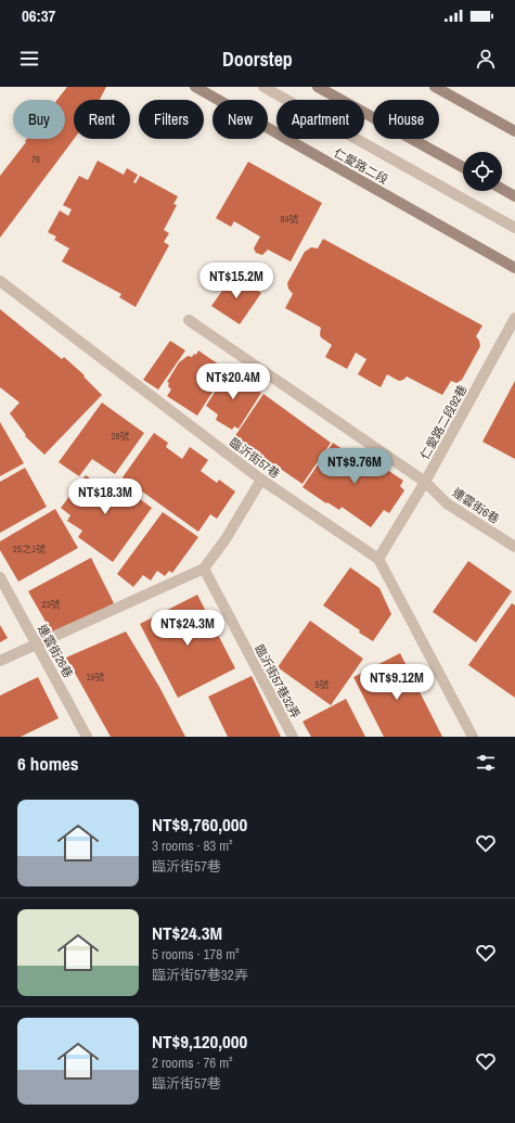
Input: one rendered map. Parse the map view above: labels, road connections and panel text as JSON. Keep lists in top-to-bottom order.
{
  "streets": {
    "main road": ["仁愛路二段"],
    "street": [
      "仁愛路二段92巷",
      "臨沂街57巷",
      "連雲街6巷",
      "連雲街26巷",
      "臨沂街57巷32弄"
    ]
  },
  "crossings": [
    ["仁愛路二段92巷", "臨沂街57巷"],
    ["仁愛路二段92巷", "連雲街6巷"]
  ],
  "house_numbers": [
    "76",
    "84號",
    "26號",
    "25之1號",
    "23號",
    "19號",
    "5號"
  ],
  "page": {
    "status": "06:37",
    "header": "Doorstep",
    "chip": [
      "Buy",
      "Rent",
      "Filters",
      "New",
      "Apartment",
      "House"
    ],
    "price": [
      "NT$15.2M",
      "NT$20.4M",
      "NT$9.76M",
      "NT$18.3M",
      "NT$24.3M",
      "NT$9.12M"
    ],
    "heading": "6 homes",
    "list": [
      {
        "name": "NT$9,760,000",
        "note": "3 rooms · 83 m² · 臨沂街57巷"
      },
      {
        "name": "NT$24.3M",
        "note": "5 rooms · 178 m² · 臨沂街57巷32弄"
      },
      {
        "name": "NT$9,120,000",
        "note": "2 rooms · 76 m² · 臨沂街57巷"
      }
    ]
  }
}
